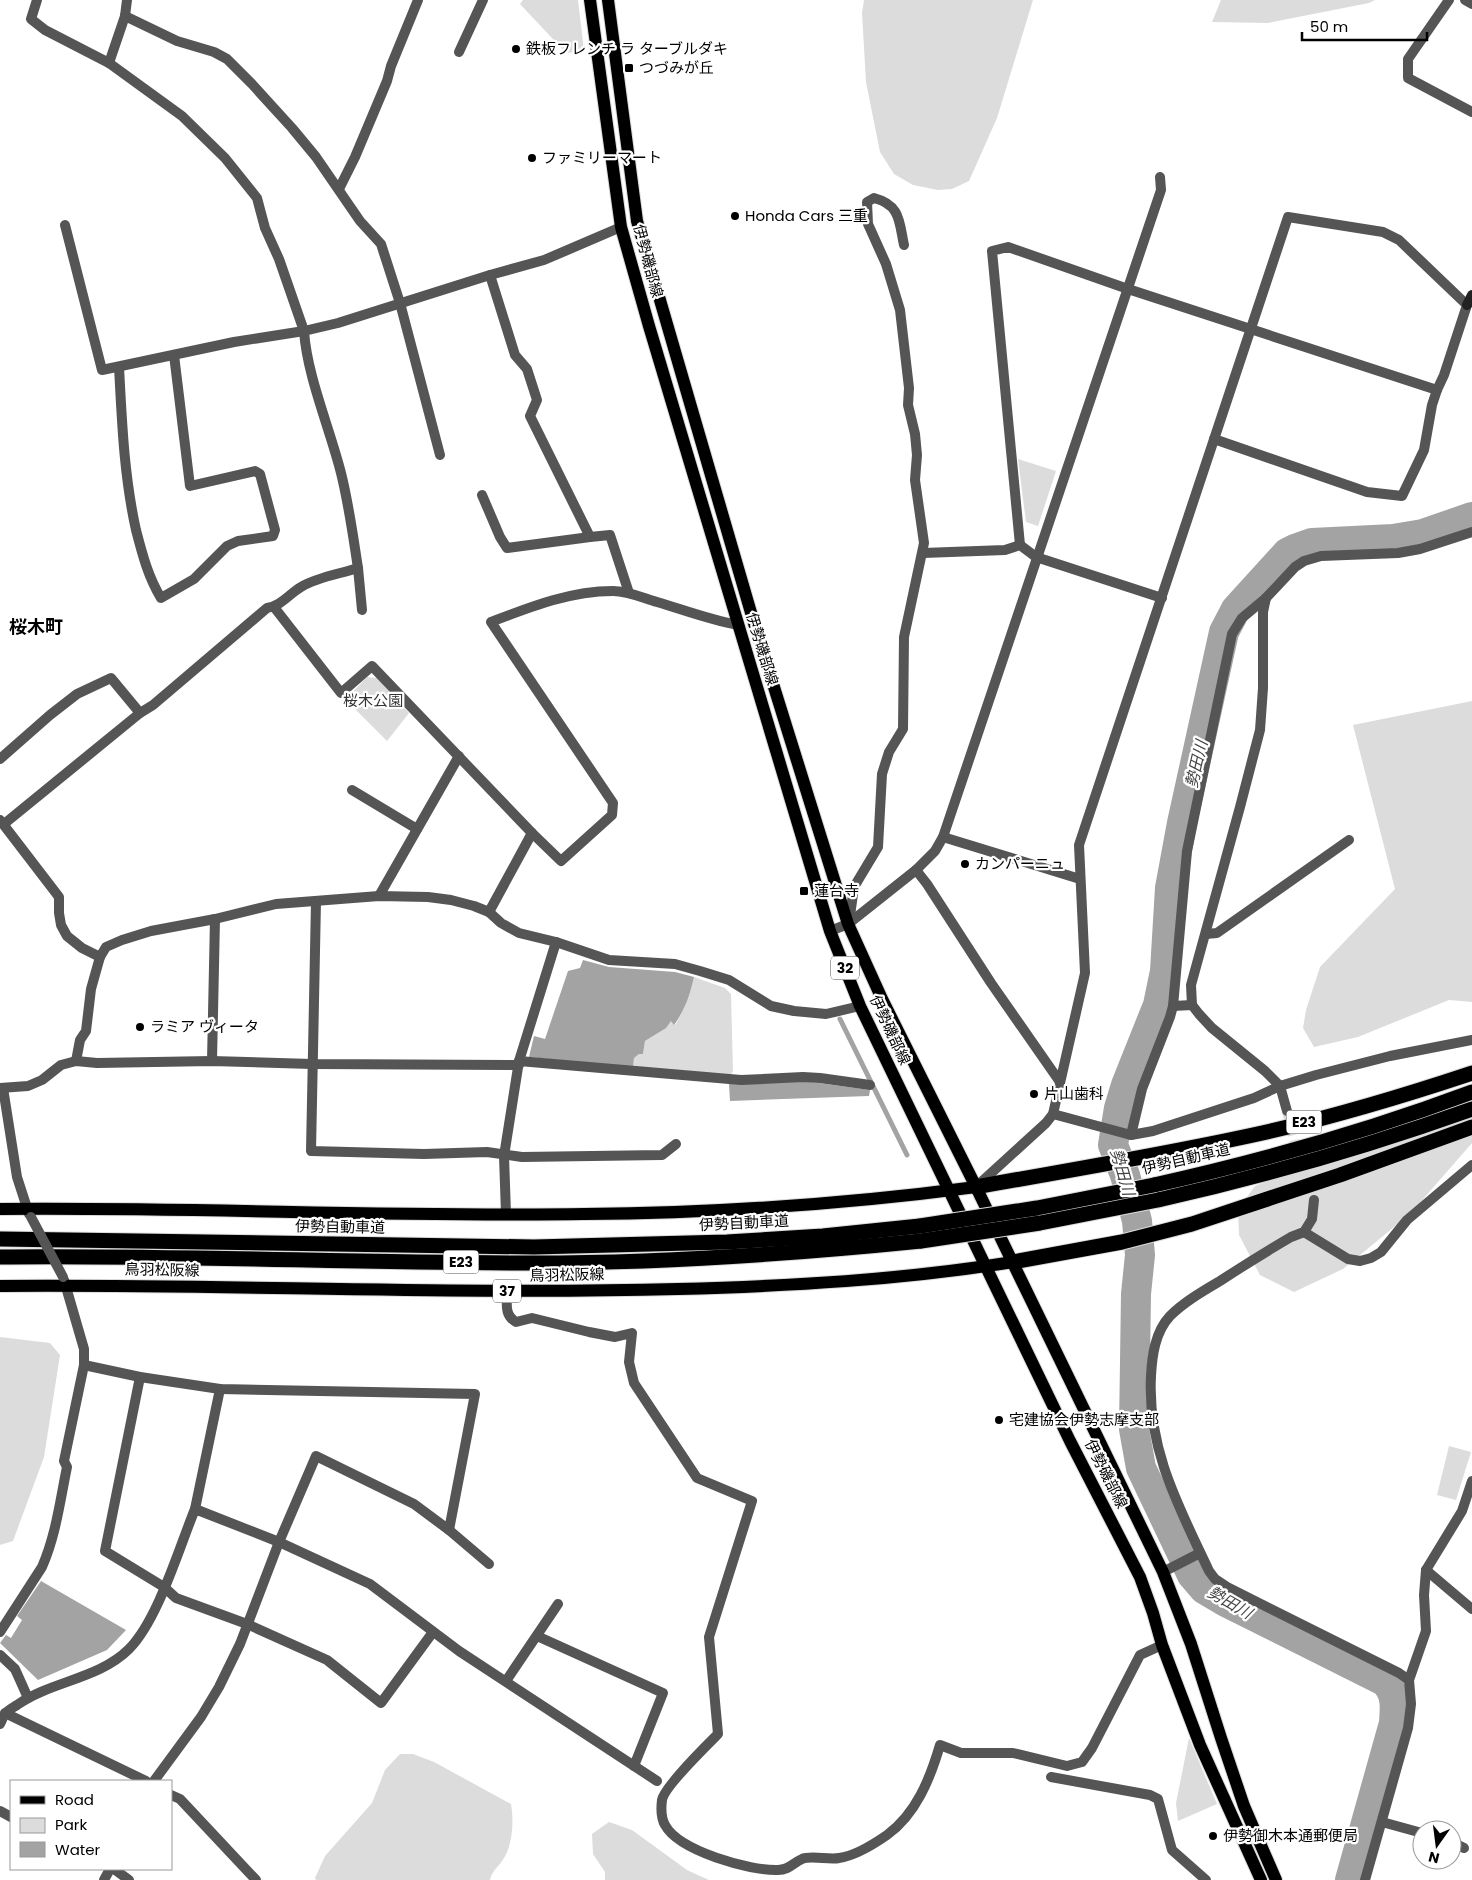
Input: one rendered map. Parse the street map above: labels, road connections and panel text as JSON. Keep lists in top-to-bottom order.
{
  "streets": {
    "highway": ["E23", "伊勢自動車道"],
    "main road": [
      "伊勢磯部線",
      "32",
      "鳥羽松阪線",
      "37"
    ]
  },
  "crossings": [
    ["伊勢磯部線", "E23"],
    ["伊勢磯部線", "鳥羽松阪線"]
  ],
  "districts": ["桜木町"],
  "water": ["勢田川"],
  "parks": ["桜木公園"],
  "places": {
    "other": [
      "鉄板フレンチ ラ ターブルダキ",
      "ファミリーマート",
      "Honda Cars 三重",
      "カンパーニュ",
      "ラミア ヴィータ",
      "片山歯科",
      "宅建協会伊勢志摩支部",
      "伊勢御木本通郵便局"
    ],
    "transit": ["つづみが丘", "蓮台寺"]
  },
  "legend": ["Road", "Park", "Water"],
  "scale_bar": "50 m",
  "north": "bottom"
}
